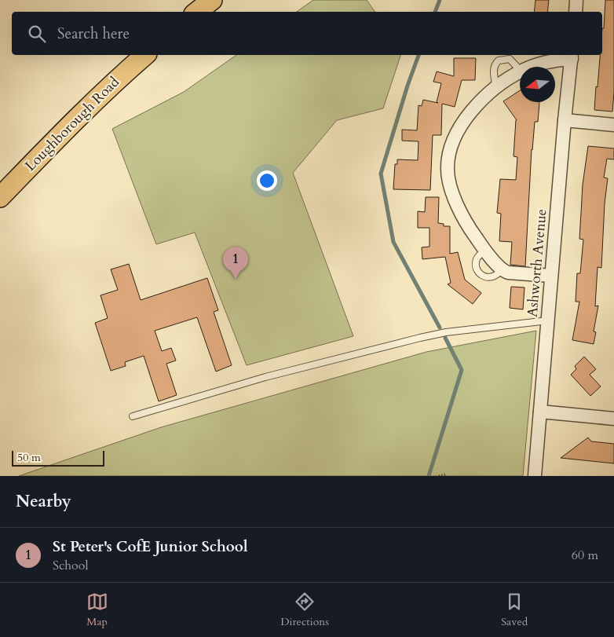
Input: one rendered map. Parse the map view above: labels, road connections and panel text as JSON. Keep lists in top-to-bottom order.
{
  "streets": {
    "main road": ["Loughborough Road"],
    "street": ["Ashworth Avenue"]
  },
  "scale_bar": "50 m",
  "north": "left",
  "page": {
    "search": "Search here",
    "pins": "1",
    "scale": "50 m",
    "heading": "Nearby",
    "list": [
      {
        "mark": "1",
        "name": "St Peter's CofE Junior School",
        "note": "School",
        "value": "60 m"
      }
    ],
    "nav": ["Map", "Directions", "Saved"]
  }
}
